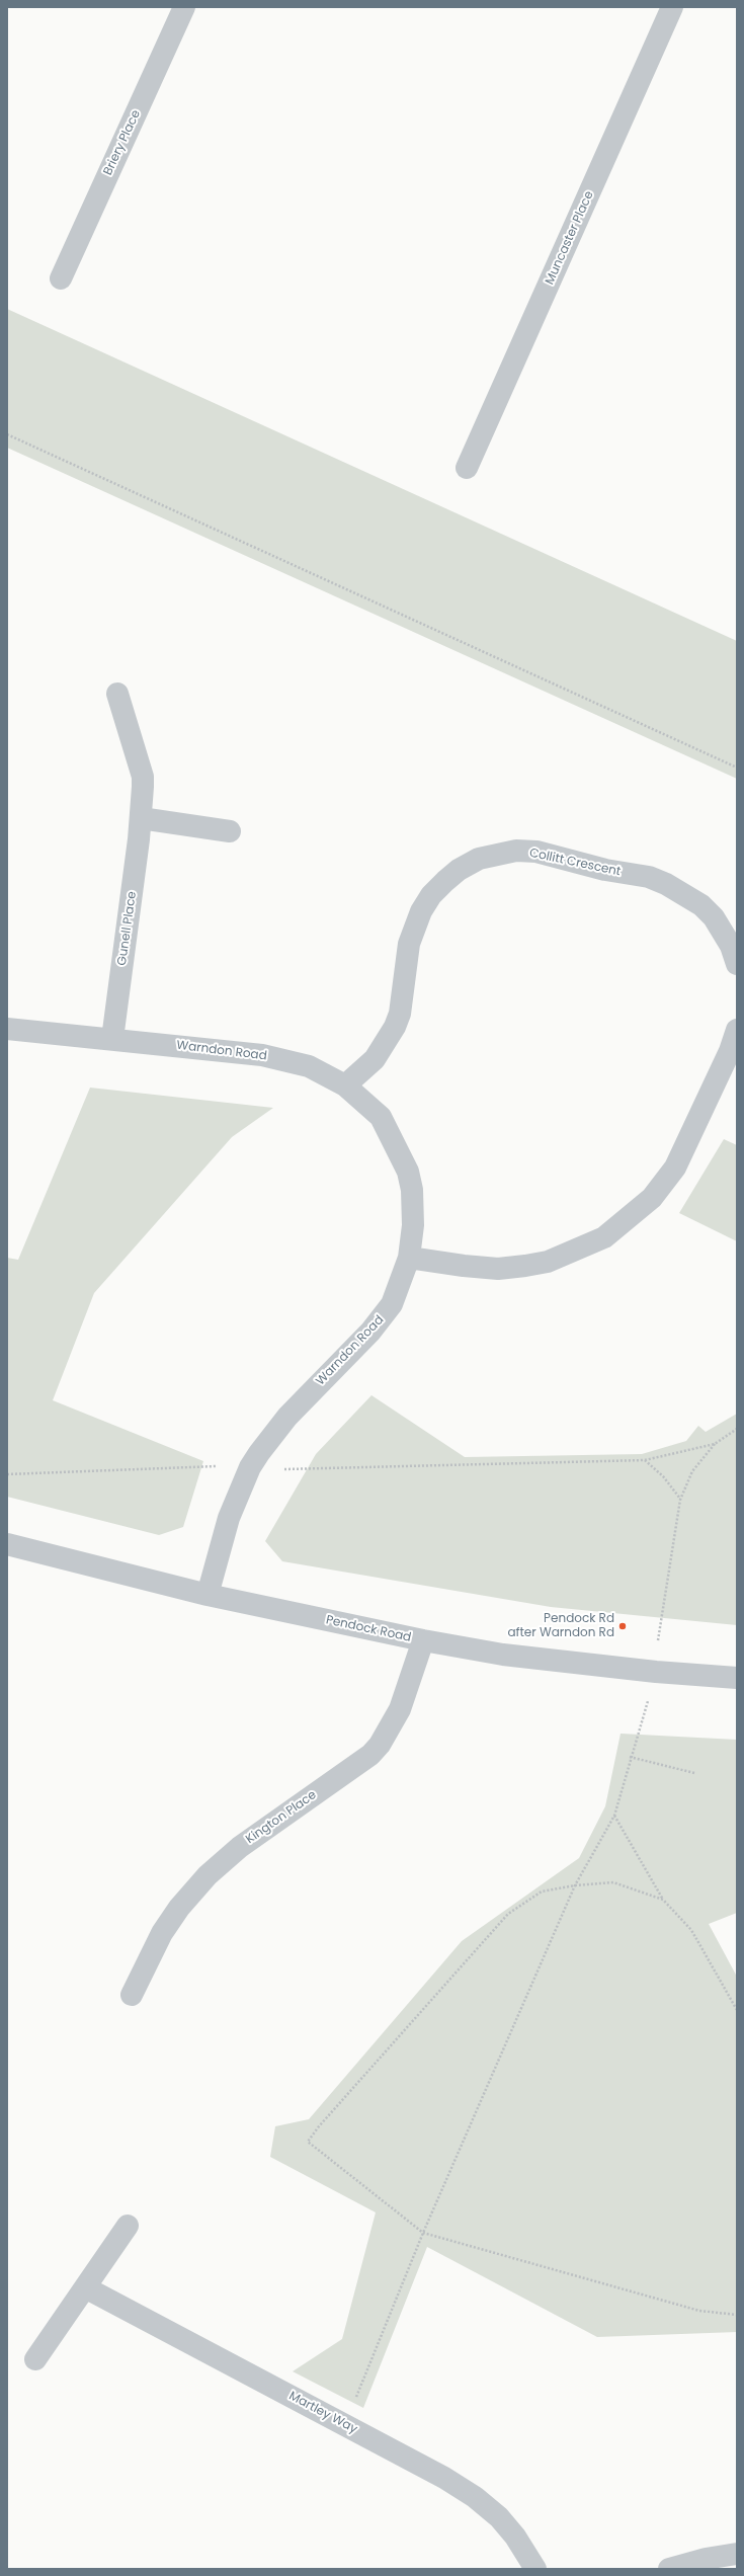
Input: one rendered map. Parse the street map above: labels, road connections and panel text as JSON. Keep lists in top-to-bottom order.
{
  "streets": {
    "street": [
      "Briery Place",
      "Muncaster Place",
      "Collitt Crescent",
      "Gunell Place",
      "Warndon Road",
      "Pendock Road",
      "Kington Place",
      "Martley Way"
    ]
  },
  "crossings": [
    ["Collitt Crescent", "Warndon Road"],
    ["Gunell Place", "Warndon Road"],
    ["Warndon Road", "Pendock Road"],
    ["Pendock Road", "Kington Place"]
  ],
  "places": ["Pendock Rd after Warndon Rd"]
}
